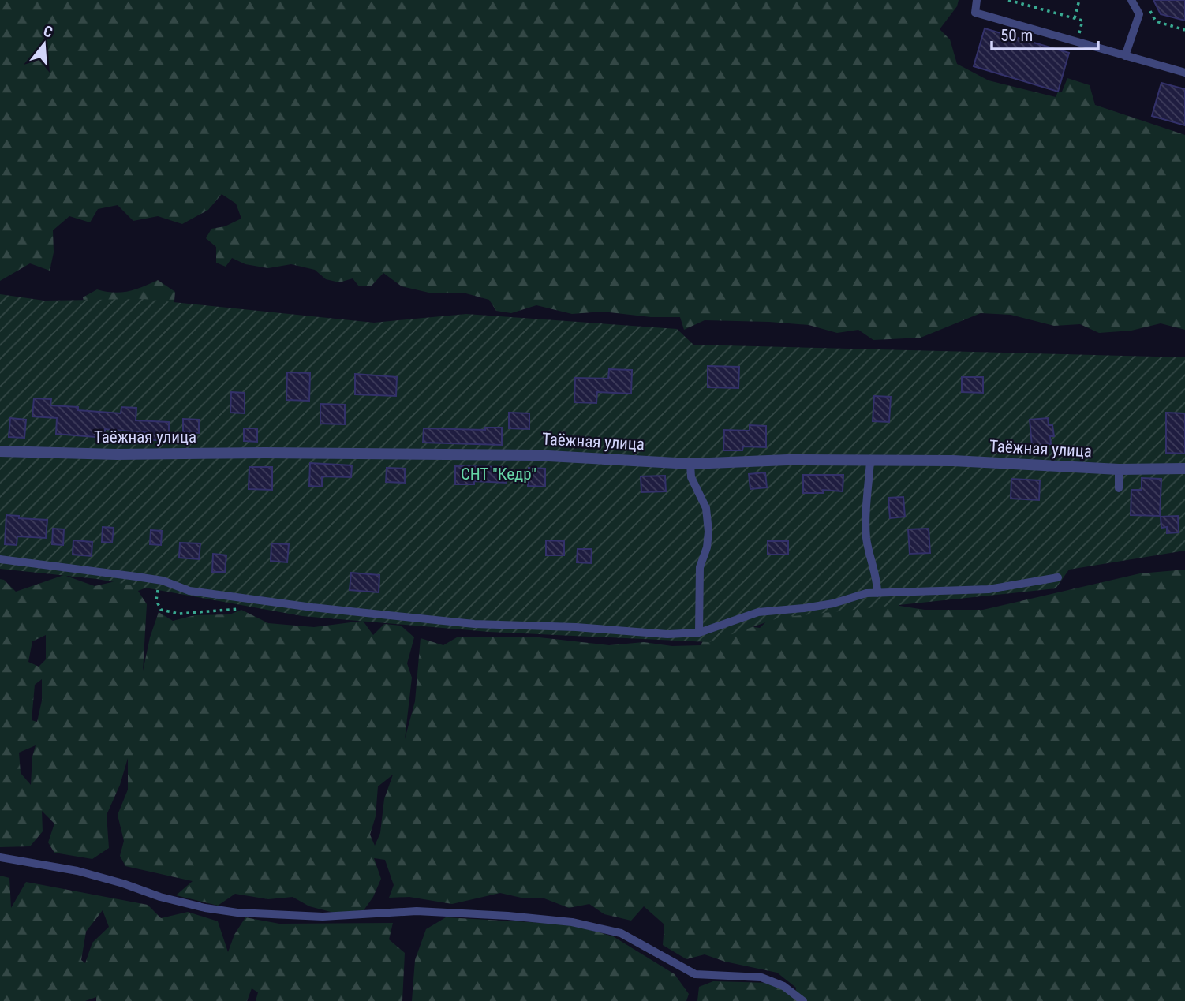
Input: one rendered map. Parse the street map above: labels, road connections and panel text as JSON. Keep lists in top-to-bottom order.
{
  "streets": {
    "street": ["Таёжная улица"]
  },
  "parks": ["СНТ \"Кедр\""],
  "scale_bar": "50 m",
  "north": "top"
}
